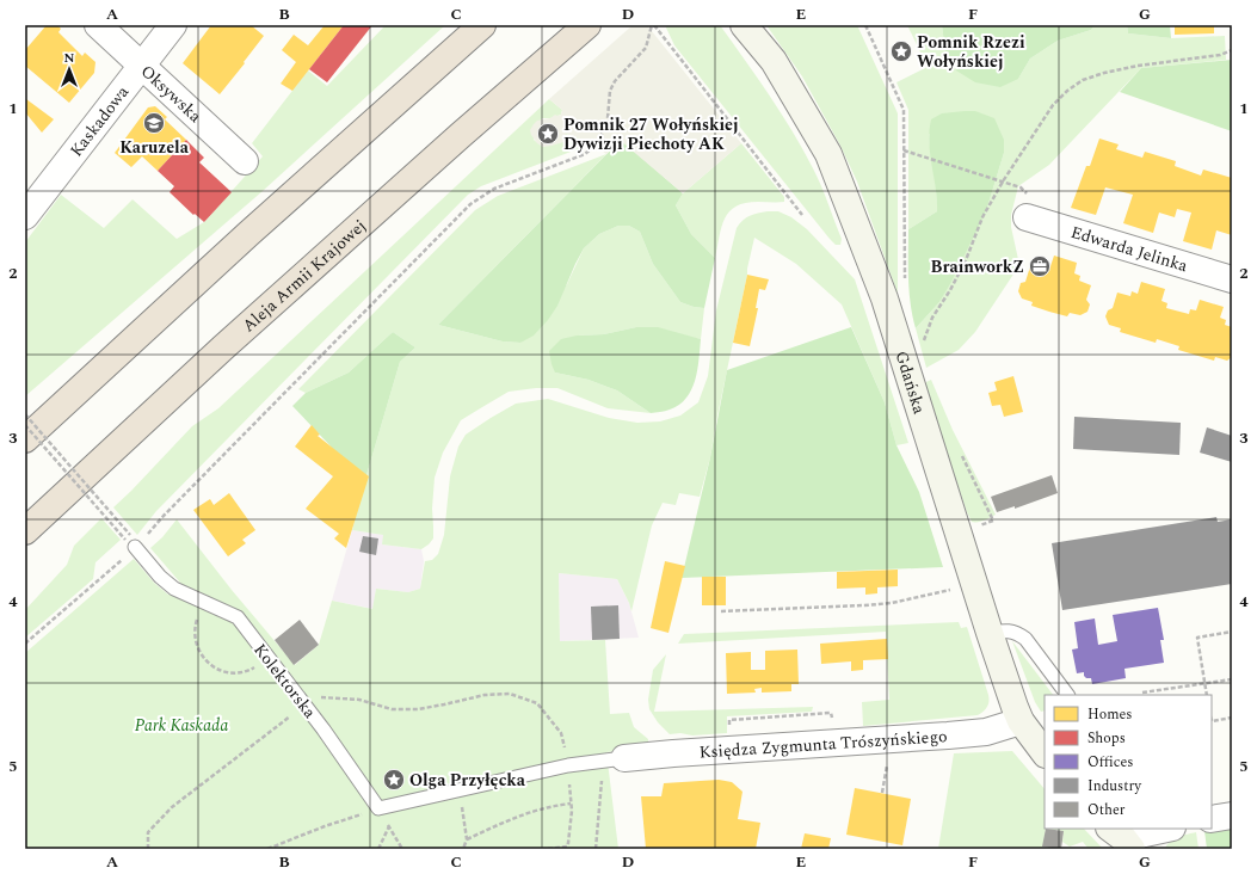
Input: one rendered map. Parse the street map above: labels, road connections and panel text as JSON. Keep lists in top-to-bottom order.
{
  "streets": {
    "highway": ["Aleja Armii Krajowej"],
    "street": [
      "Oksywska",
      "Kaskadowa",
      "Edwarda Jelinka",
      "Gdańska",
      "Księdza Zygmunta Trószyńskiego"
    ],
    "lane": ["Kolektorska"]
  },
  "crossings": [
    ["Oksywska", "Kaskadowa"],
    ["Gdańska", "Księdza Zygmunta Trószyńskiego"]
  ],
  "parks": ["Park Kaskada"],
  "places": {
    "place": ["Pomnik Rzezi Wołyńskiej", "Pomnik 27 Wołyńskiej Dywizji Piechoty AK", "Olga Przyłęcka"],
    "school or university": ["Karuzela"],
    "office": ["BrainworkZ"]
  },
  "legend": [
    "Homes",
    "Shops",
    "Offices",
    "Industry",
    "Other"
  ],
  "north": "top",
  "grid": {
    "columns": [
      "A",
      "B",
      "C",
      "D",
      "E",
      "F",
      "G"
    ],
    "rows": [
      "1",
      "2",
      "3",
      "4",
      "5"
    ]
  }
}
